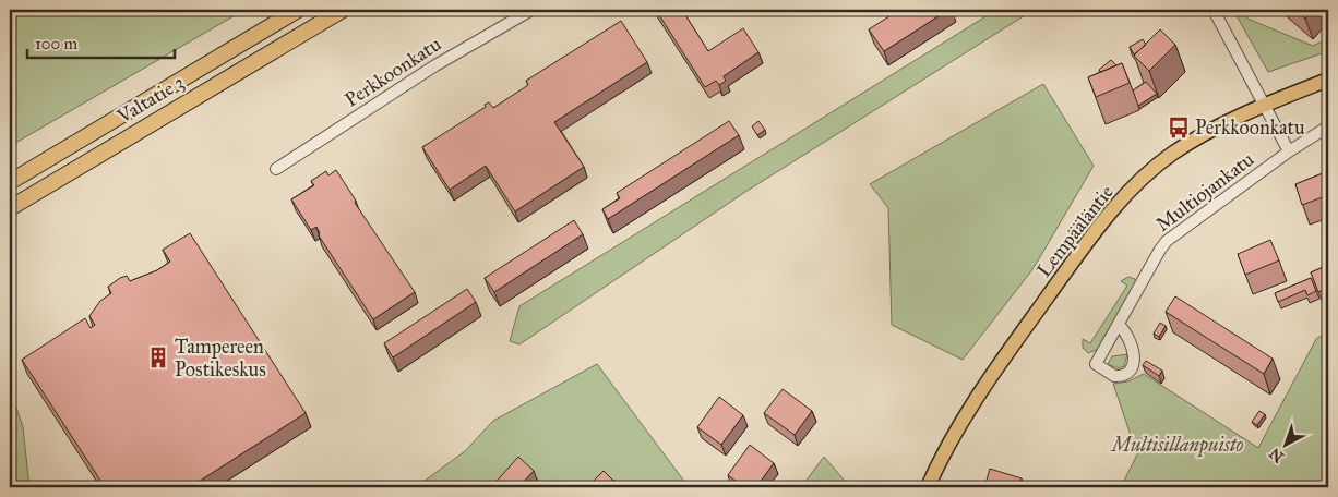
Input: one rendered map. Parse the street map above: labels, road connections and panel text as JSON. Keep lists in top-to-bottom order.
{
  "streets": {
    "highway": ["Valtatie 3"],
    "main road": ["Lempääläntie"],
    "street": ["Perkkoonkatu", "Multiojankatu"]
  },
  "parks": ["Multisillanpuisto"],
  "places": {
    "bus stop": ["Perkkoonkatu"],
    "building": ["Tampereen Postikeskus"]
  },
  "scale_bar": "100 m",
  "north": "bottom left"
}
